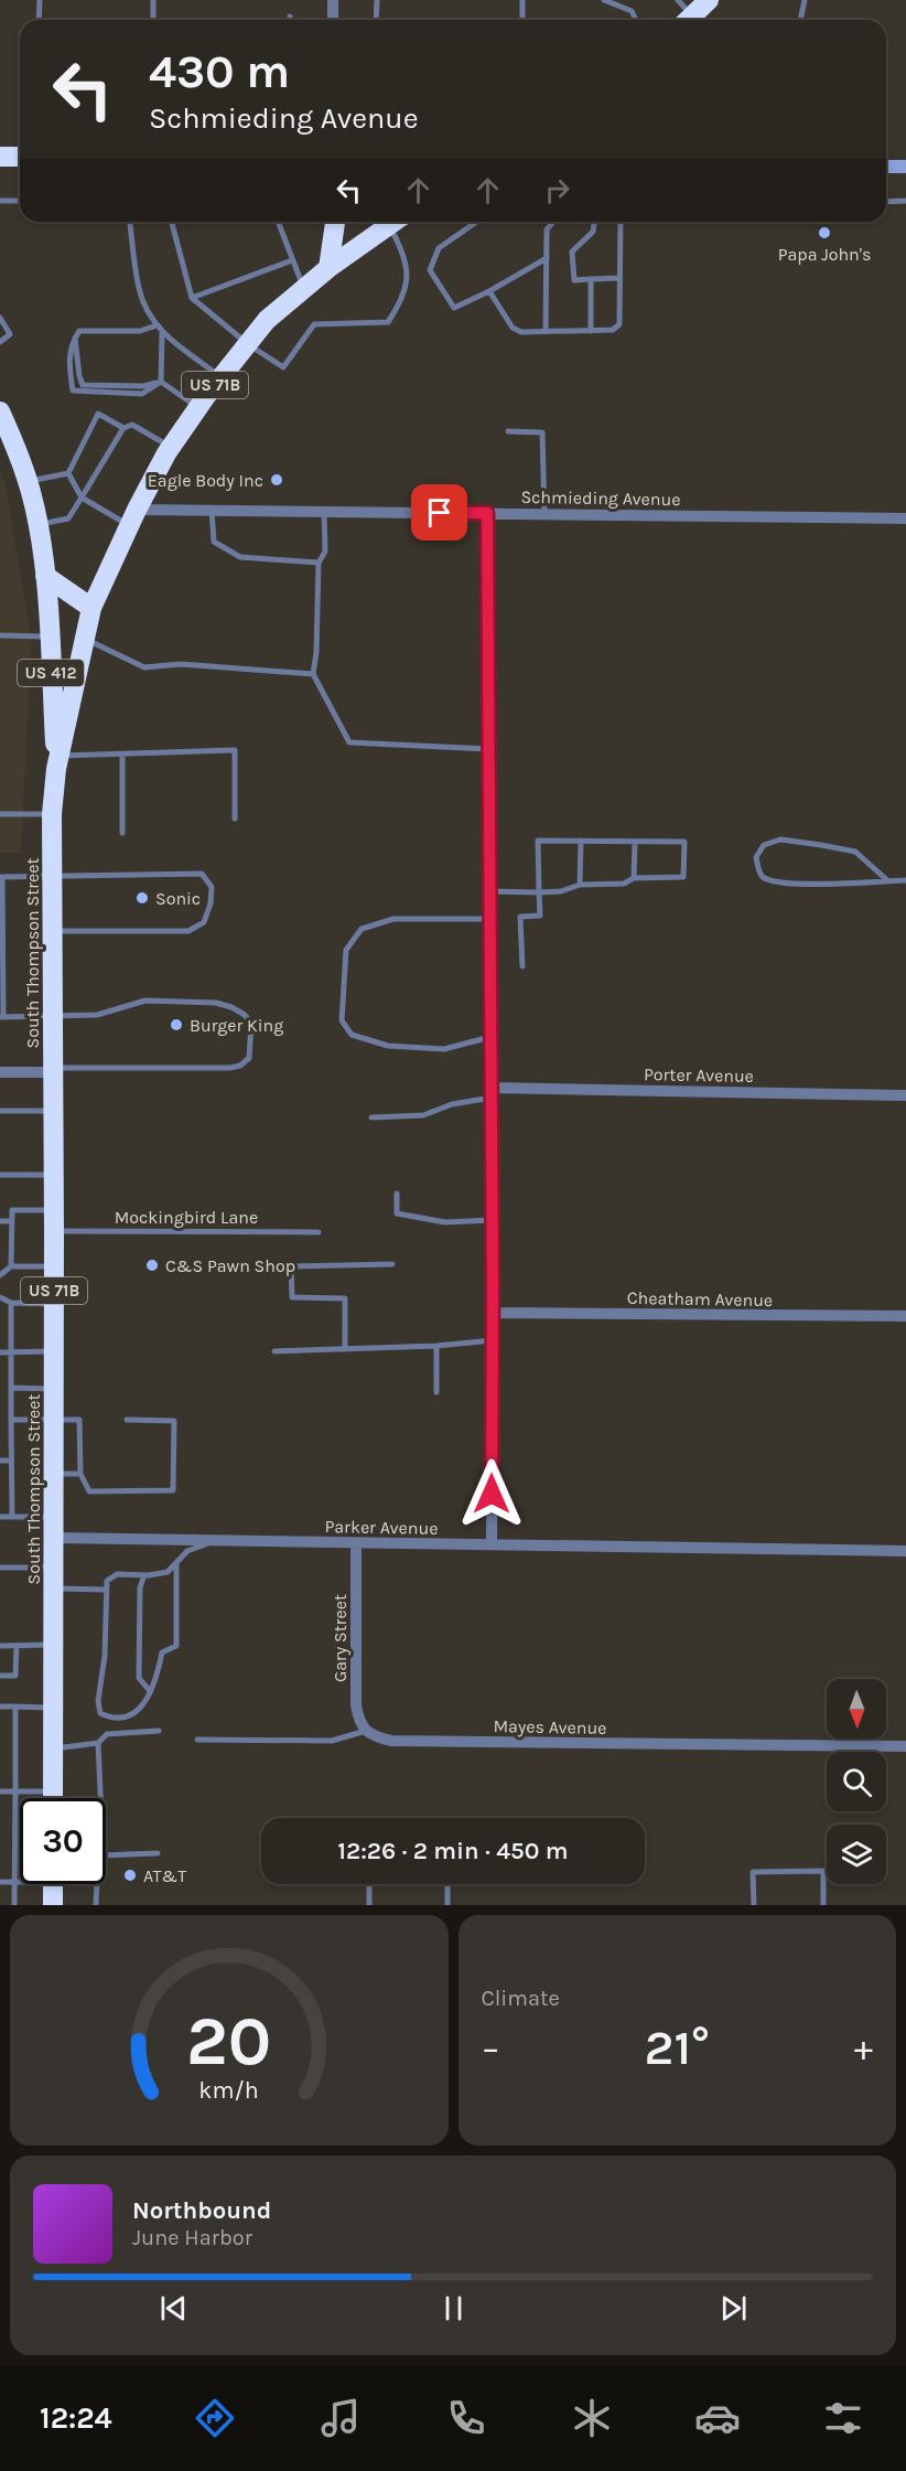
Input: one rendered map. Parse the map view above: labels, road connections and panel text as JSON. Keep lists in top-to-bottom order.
{
  "streets": {
    "highway": ["US 71B", "US 412", "South Thompson Street"],
    "street": [
      "Schmieding Avenue",
      "Porter Avenue",
      "Cheatham Avenue",
      "Parker Avenue",
      "Gary Street",
      "Mayes Avenue"
    ],
    "lane": ["Mockingbird Lane"]
  },
  "crossings": [
    ["Schmieding Avenue", "South Thompson Street"],
    ["US 412", "South Thompson Street"],
    ["South Thompson Street", "Mockingbird Lane"],
    ["South Thompson Street", "Parker Avenue"],
    ["Parker Avenue", "Gary Street"],
    ["Gary Street", "Mayes Avenue"]
  ],
  "places": [
    "Papa John's",
    "Eagle Body Inc",
    "Sonic",
    "Burger King",
    "C&S Pawn Shop",
    "AT&T"
  ],
  "north": "bottom",
  "page": {
    "turn": ["430 m", "Schmieding Avenue"],
    "limit": "30",
    "trip": "12:26 · 2 min · 450 m",
    "tile": "Climate",
    "heat": ["−", "21°", "+"],
    "song": ["Northbound", "June Harbor"],
    "tabs": "12:24",
    "gauge": ["20", "km/h"]
  }
}
